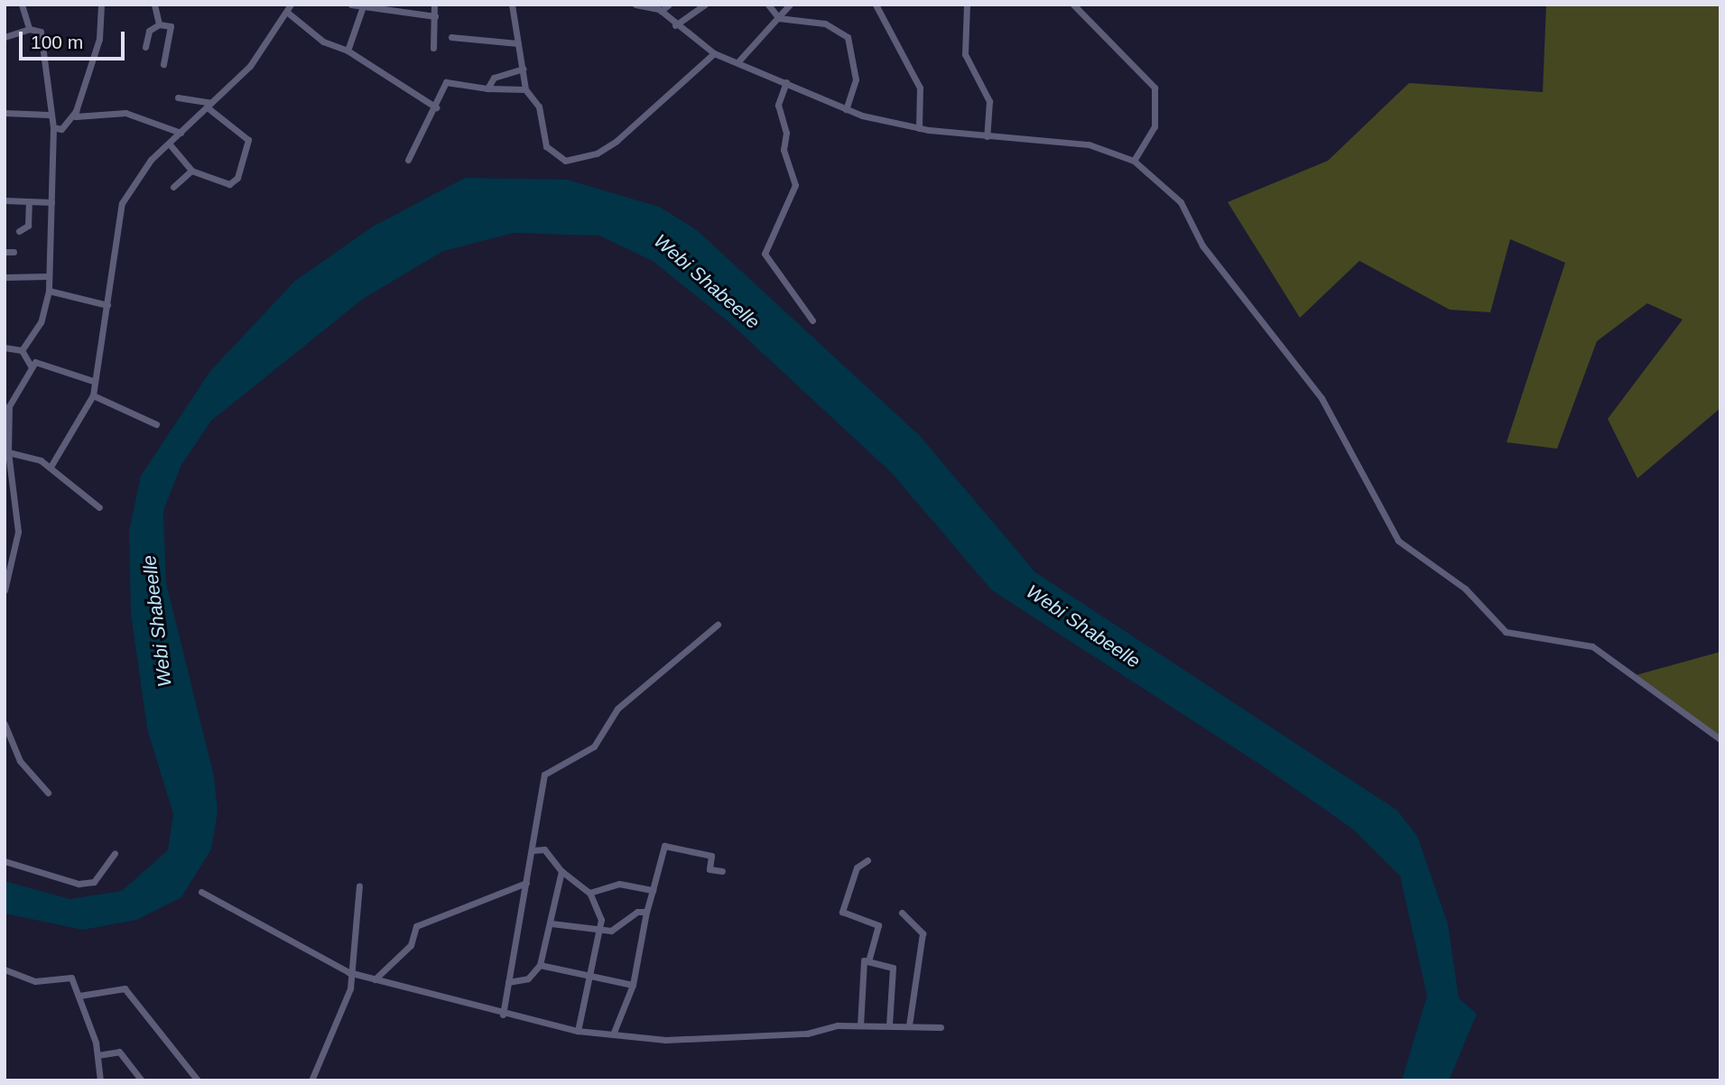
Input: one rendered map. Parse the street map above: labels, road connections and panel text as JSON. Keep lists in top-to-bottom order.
{
  "water": ["Webi Shabeelle"],
  "scale_bar": "100 m"
}
